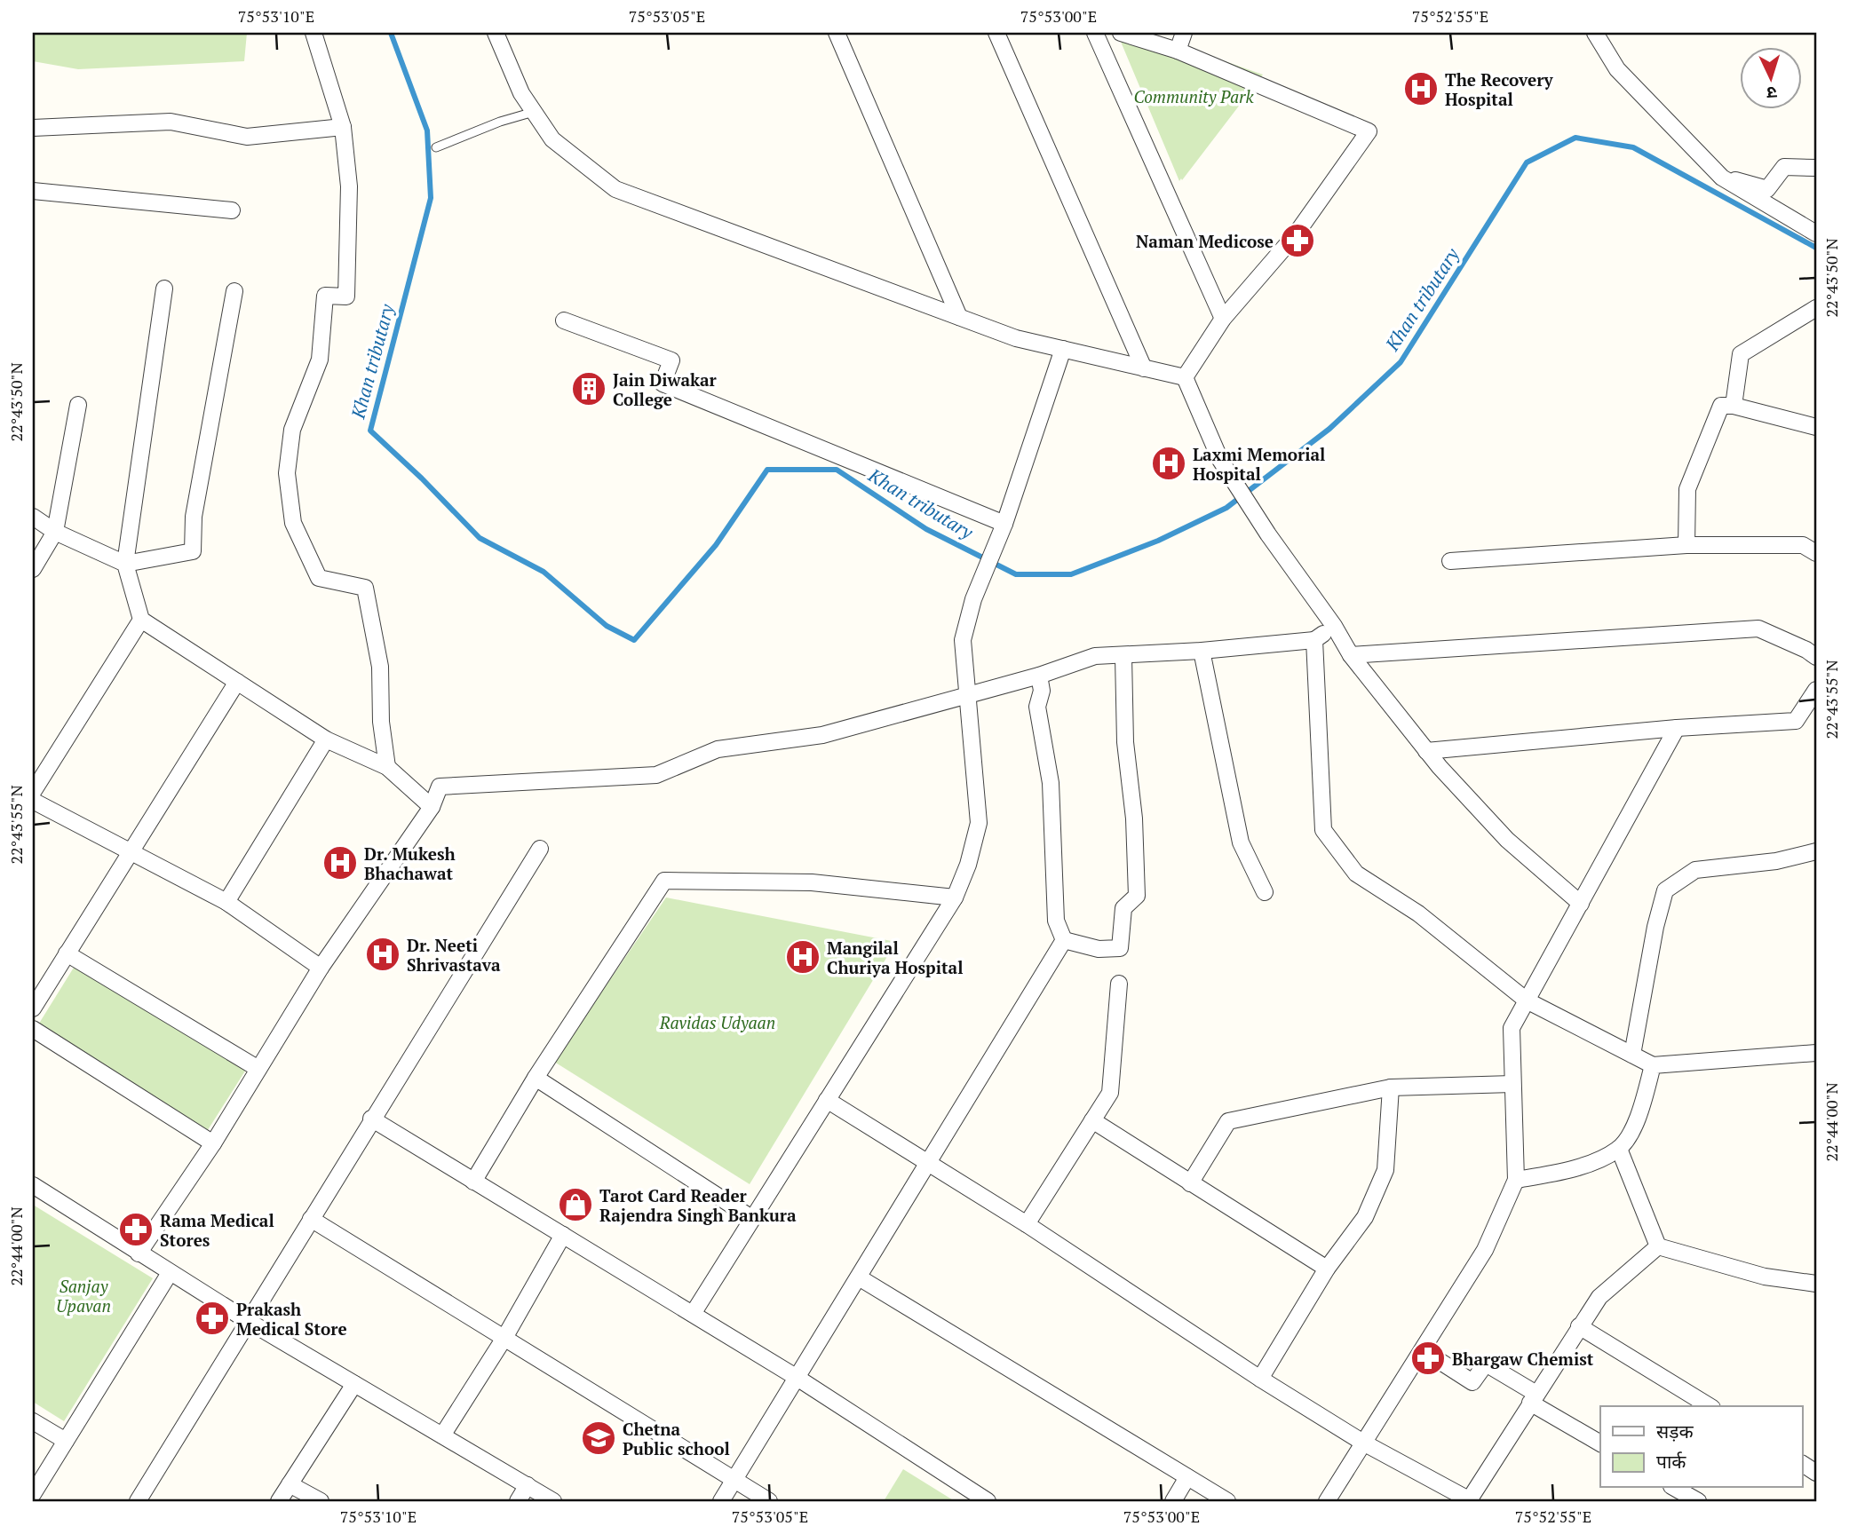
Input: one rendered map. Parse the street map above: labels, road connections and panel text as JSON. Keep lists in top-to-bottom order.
{
  "water": ["Khan tributary"],
  "parks": ["Community Park", "Ravidas Udyaan", "Sanjay Upavan"],
  "places": {
    "hospital": [
      "The Recovery Hospital",
      "Laxmi Memorial Hospital",
      "Dr. Mukesh Bhachawat",
      "Dr. Neeti Shrivastava",
      "Mangilal Churiya Hospital"
    ],
    "pharmacy": [
      "Naman Medicose",
      "Rama Medical Stores",
      "Prakash Medical Store",
      "Bhargaw Chemist"
    ],
    "building": ["Jain Diwakar College"],
    "shop": ["Tarot Card Reader Rajendra Singh Bankura"],
    "school or university": ["Chetna Public school"]
  },
  "legend": ["सड़क", "पार्क"],
  "north": "bottom",
  "coordinates": [
    "75°53'10\"E",
    "75°53'05\"E",
    "75°53'00\"E",
    "75°52'55\"E",
    "22°43'50\"N",
    "22°43'55\"N",
    "22°44'00\"N"
  ]
}
